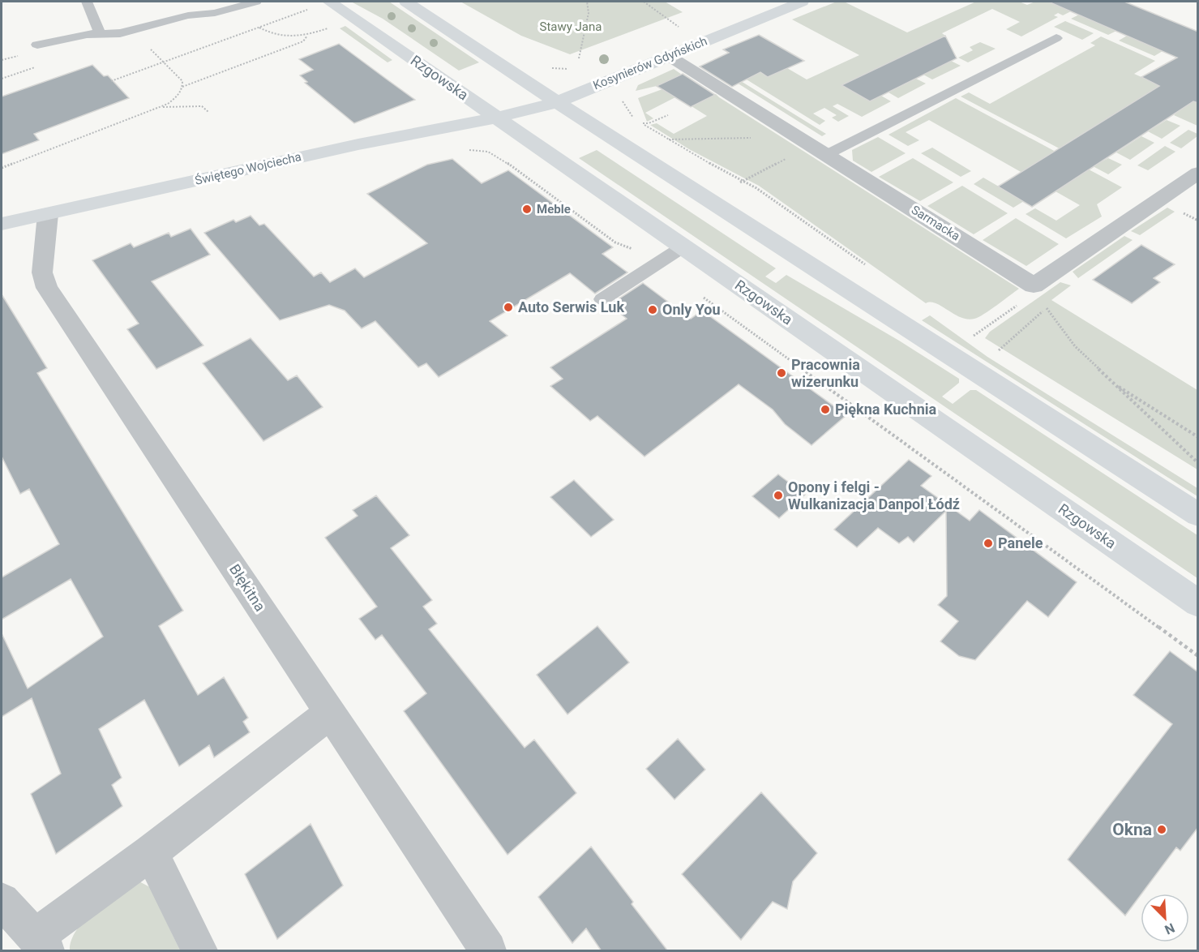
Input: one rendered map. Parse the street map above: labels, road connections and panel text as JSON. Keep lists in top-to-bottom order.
{
  "streets": {
    "main road": ["Kosynierów Gdyńskich", "Rzgowska", "Świętego Wojciecha"],
    "street": ["Sarmacka", "Błękitna"]
  },
  "crossings": [
    ["Kosynierów Gdyńskich", "Rzgowska"],
    ["Kosynierów Gdyńskich", "Świętego Wojciecha"],
    ["Kosynierów Gdyńskich", "Sarmacka"],
    ["Rzgowska", "Świętego Wojciecha"],
    ["Świętego Wojciecha", "Błękitna"]
  ],
  "parks": ["Stawy Jana"],
  "places": [
    "Meble",
    "Auto Serwis Luk",
    "Only You",
    "Pracownia wizerunku",
    "Piękna Kuchnia",
    "Opony i felgi - Wulkanizacja Danpol Łódź",
    "Panele",
    "Okna"
  ],
  "north": "bottom right"
}
